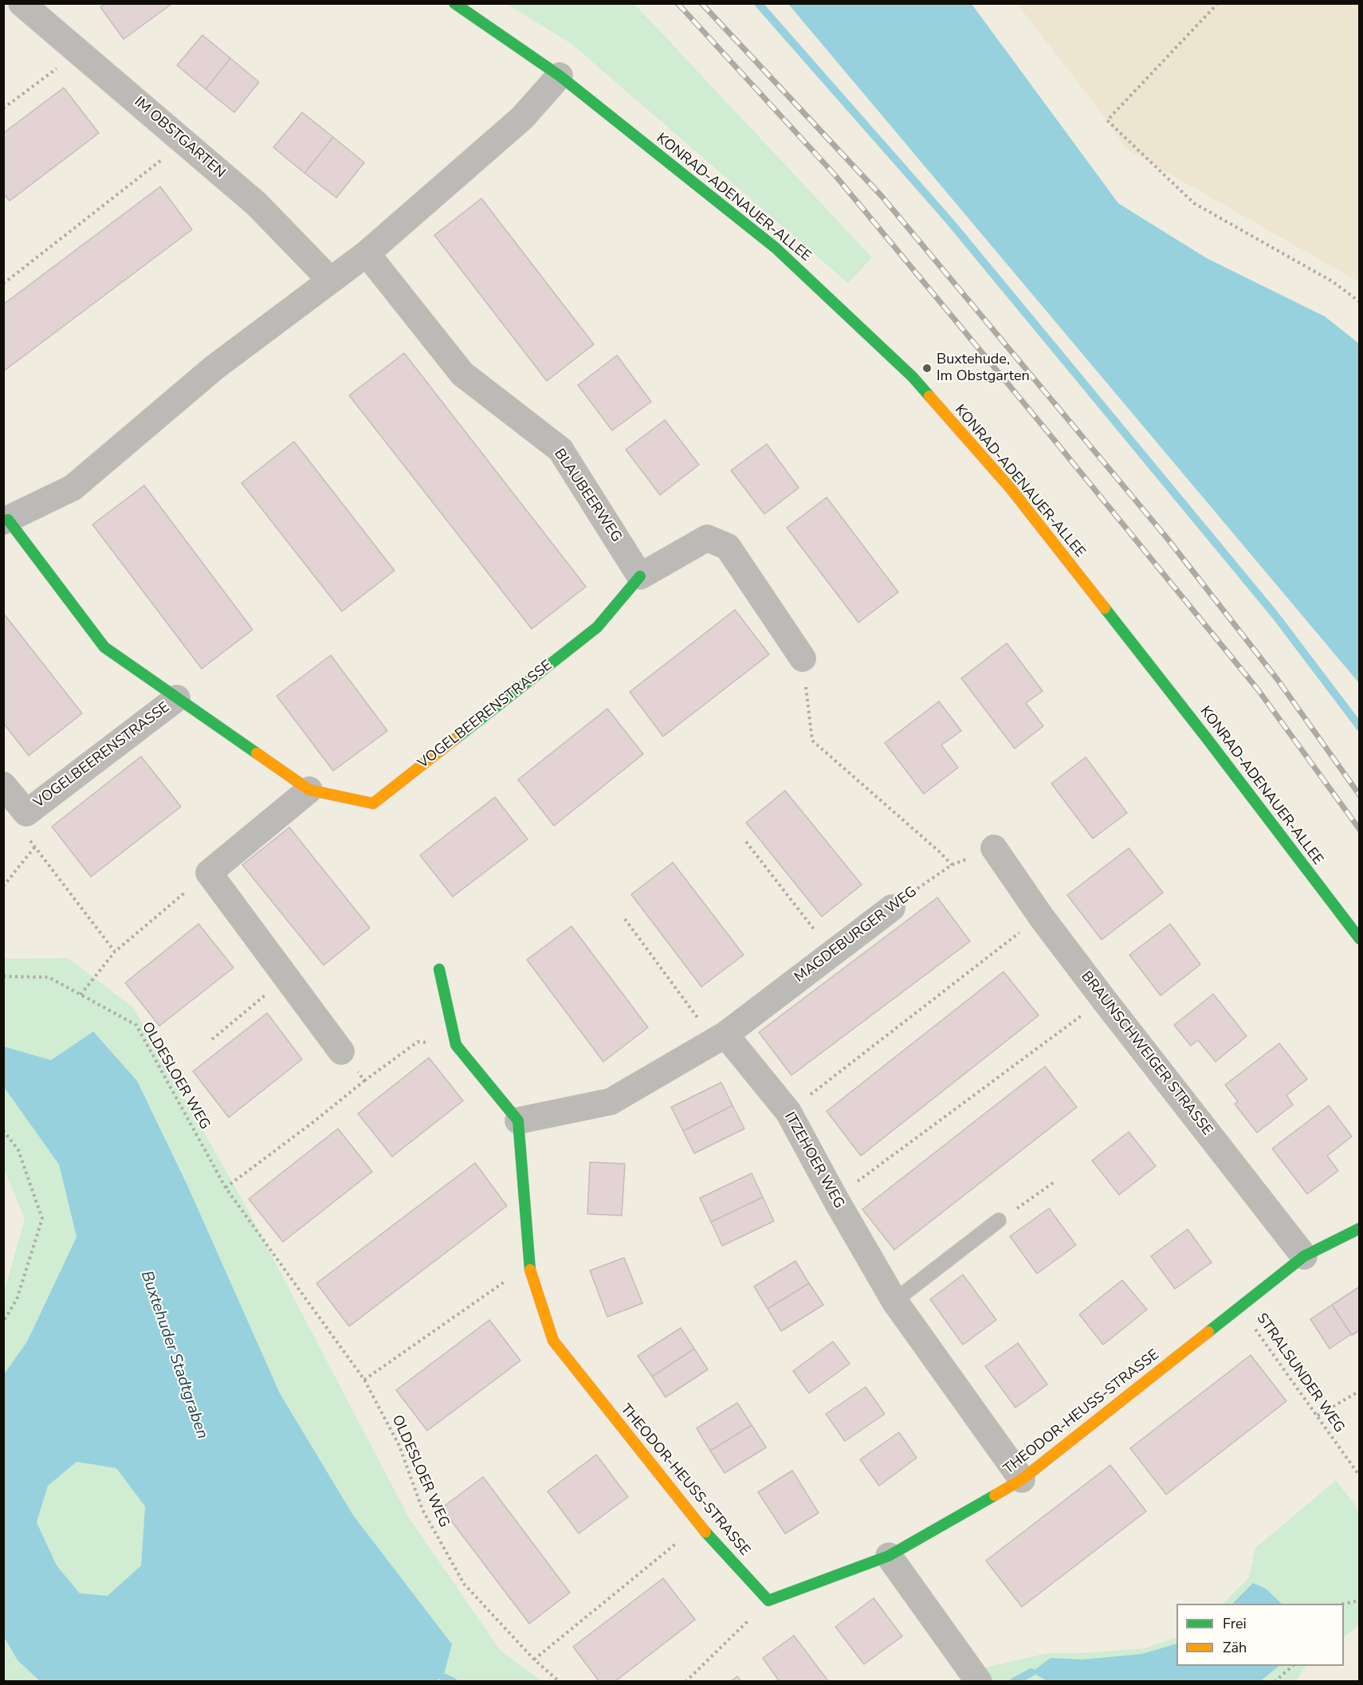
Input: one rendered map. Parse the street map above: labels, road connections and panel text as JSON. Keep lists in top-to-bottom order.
{
  "streets": {
    "street": [
      "IM OBSTGARTEN",
      "KONRAD-ADENAUER-ALLEE",
      "BLAUBEERWEG",
      "VOGELBEERENSTRASSE",
      "MAGDEBURGER WEG",
      "BRAUNSCHWEIGER STRASSE",
      "ITZEHOER WEG",
      "THEODOR-HEUSS-STRASSE"
    ],
    "path": ["OLDESLOER WEG", "STRALSUNDER WEG"]
  },
  "crossings": [
    ["BLAUBEERWEG", "VOGELBEERENSTRASSE"],
    ["MAGDEBURGER WEG", "BRAUNSCHWEIGER STRASSE"],
    ["MAGDEBURGER WEG", "ITZEHOER WEG"],
    ["BRAUNSCHWEIGER STRASSE", "THEODOR-HEUSS-STRASSE"],
    ["ITZEHOER WEG", "THEODOR-HEUSS-STRASSE"],
    ["STRALSUNDER WEG", "THEODOR-HEUSS-STRASSE"]
  ],
  "water": ["Buxtehuder Stadtgraben"],
  "places": ["Buxtehude, Im Obstgarten"],
  "legend": ["Frei", "Zäh"]
}
